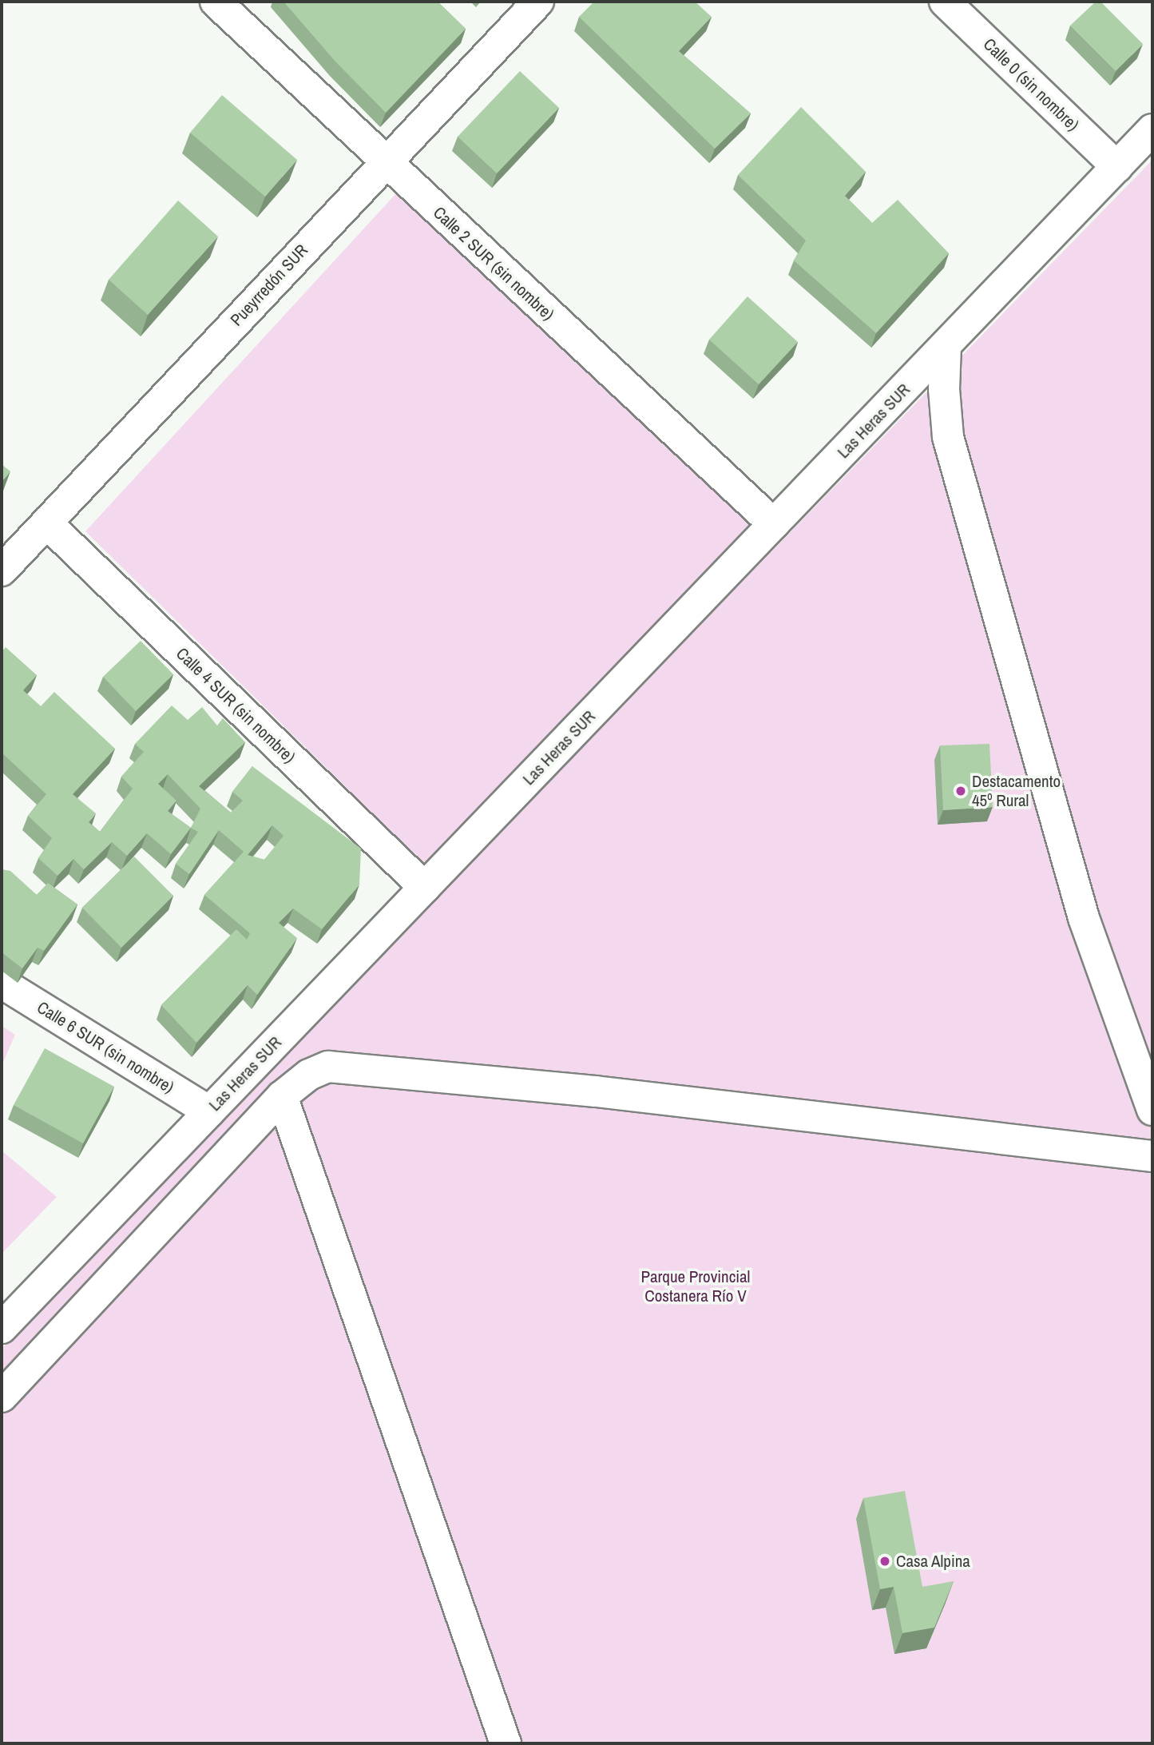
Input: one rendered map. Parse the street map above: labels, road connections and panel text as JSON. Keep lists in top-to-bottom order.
{
  "streets": {
    "street": [
      "Calle 0 (sin nombre)",
      "Calle 2 SUR (sin nombre)",
      "Pueyrredón SUR",
      "Las Heras SUR",
      "Calle 4 SUR (sin nombre)",
      "Calle 6 SUR (sin nombre)"
    ]
  },
  "crossings": [
    ["Calle 0 (sin nombre)", "Las Heras SUR"],
    ["Calle 2 SUR (sin nombre)", "Pueyrredón SUR"],
    ["Calle 2 SUR (sin nombre)", "Las Heras SUR"],
    ["Pueyrredón SUR", "Calle 4 SUR (sin nombre)"],
    ["Las Heras SUR", "Calle 4 SUR (sin nombre)"],
    ["Las Heras SUR", "Calle 6 SUR (sin nombre)"]
  ],
  "parks": ["Parque Provincial Costanera Río V"],
  "places": ["Destacamento 45º Rural", "Casa Alpina"]
}
